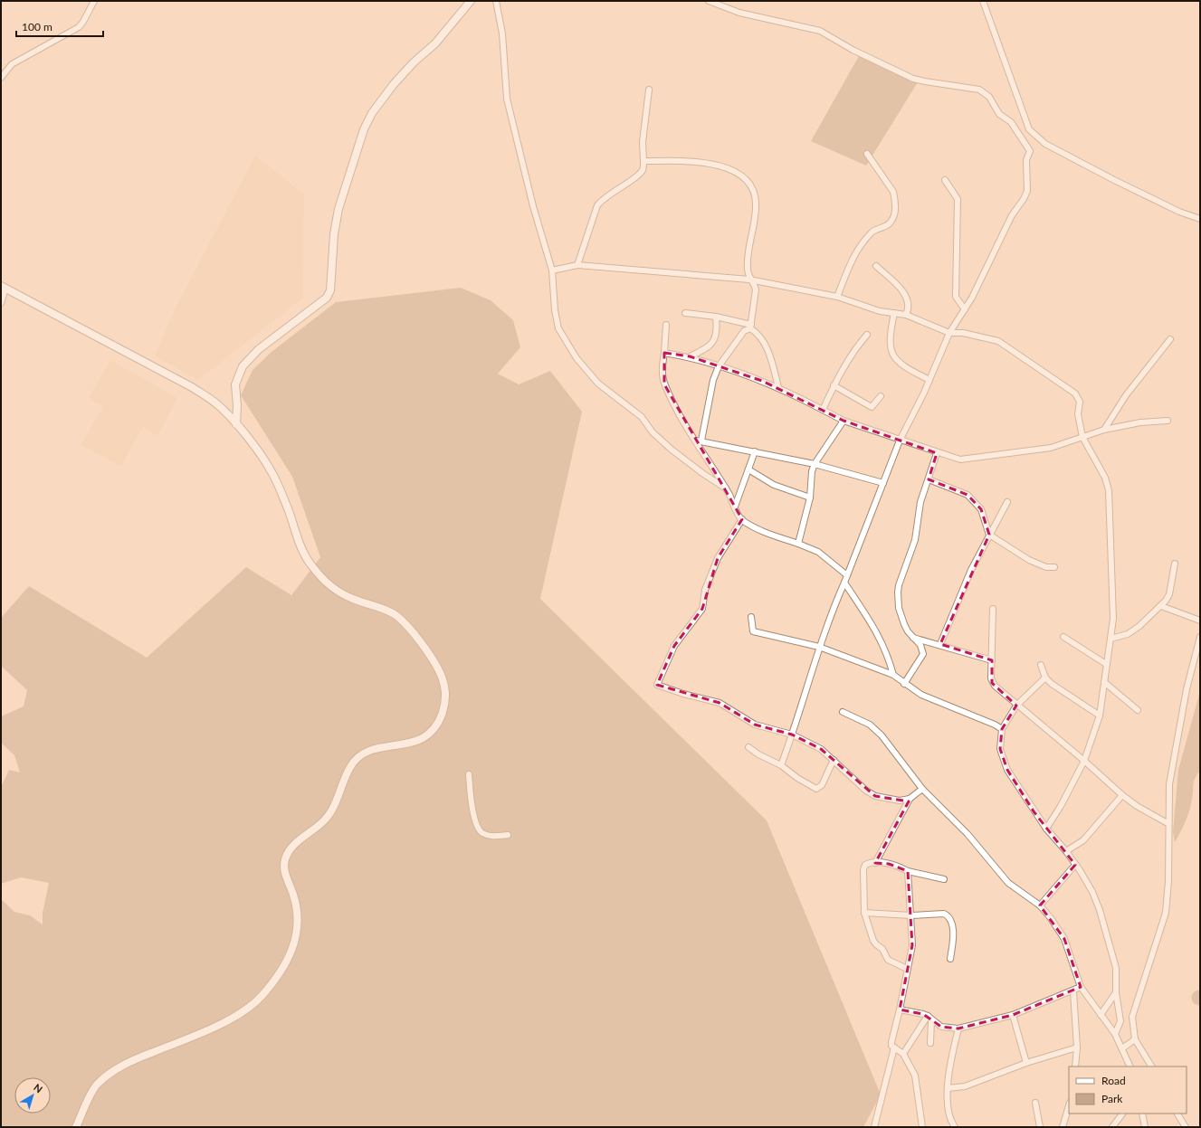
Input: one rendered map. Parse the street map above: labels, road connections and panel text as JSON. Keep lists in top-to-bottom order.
{
  "legend": ["Road", "Park"],
  "scale_bar": "100 m",
  "north": "top right"
}
